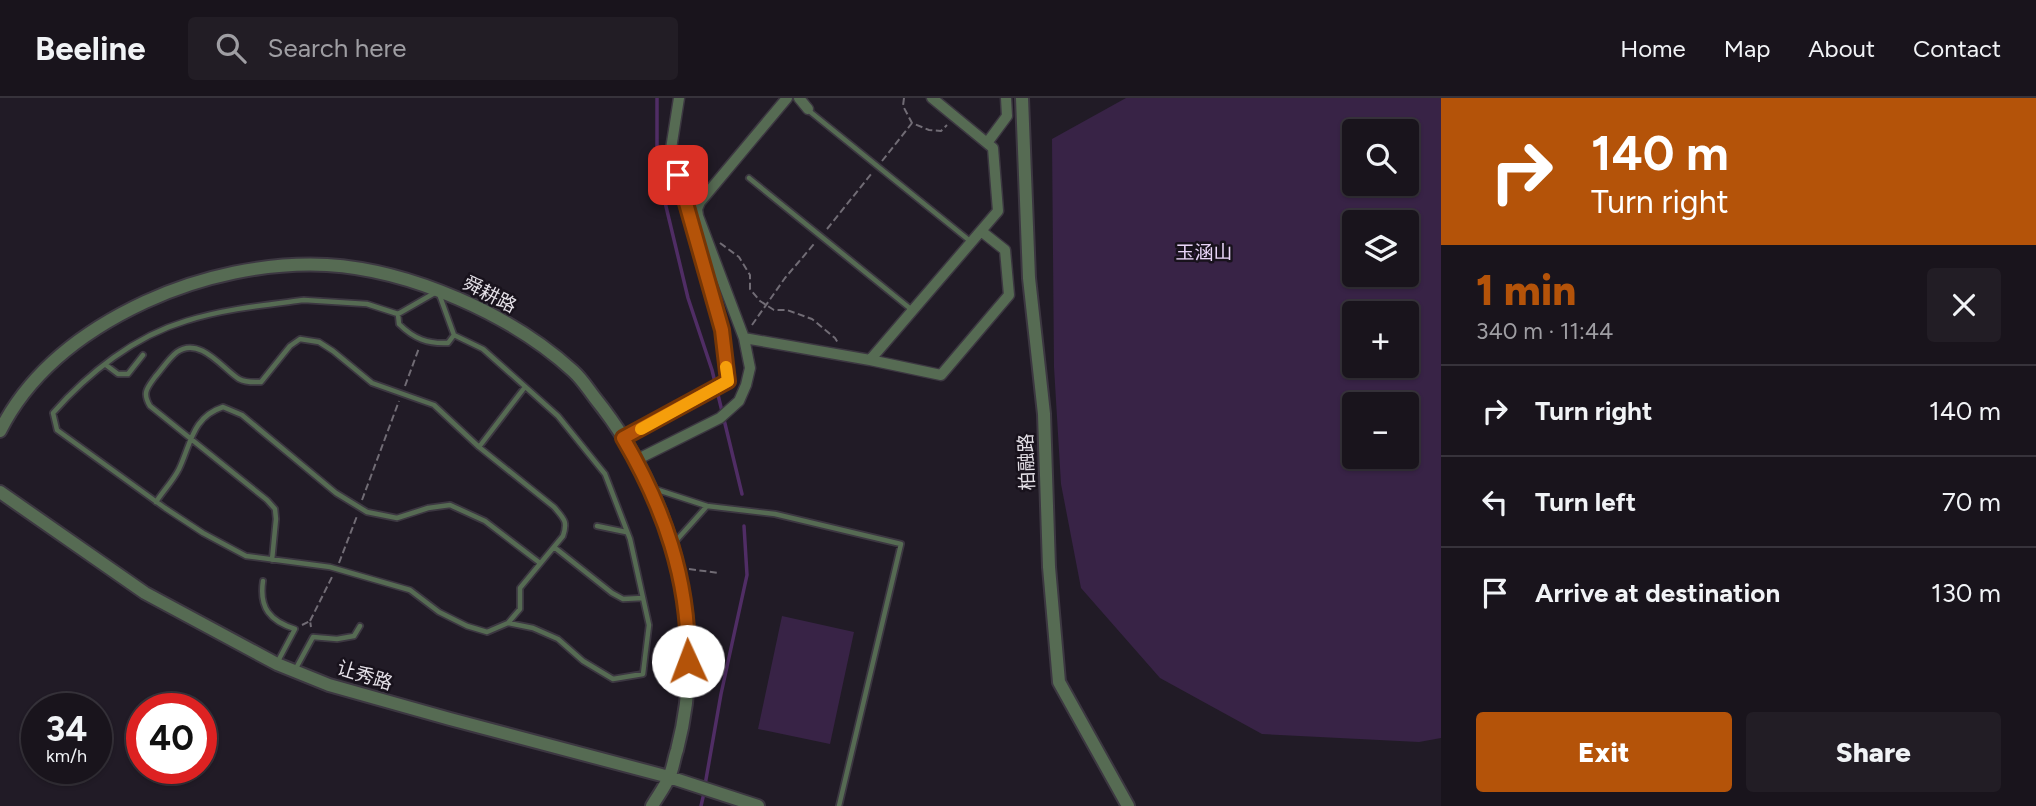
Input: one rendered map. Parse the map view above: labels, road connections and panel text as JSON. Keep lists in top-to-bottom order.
{
  "streets": {
    "street": ["舜耕路", "柏融路", "让秀路"]
  },
  "crossings": [
    ["舜耕路", "让秀路"]
  ],
  "parks": ["玉涵山"],
  "page": {
    "header": "Beeline",
    "search": "Search here",
    "nav": [
      "Home",
      "Map",
      "About",
      "Contact"
    ],
    "turn": ["140 m", "Turn right"],
    "map_buttons": ["+", "−"],
    "heading": ["1 min", "340 m · 11:44"],
    "list": [
      {
        "name": "Turn right",
        "value": "140 m"
      },
      {
        "name": "Turn left",
        "value": "70 m"
      },
      {
        "name": "Arrive at destination",
        "value": "130 m"
      }
    ],
    "speed": "34 km/h",
    "limit": "40",
    "buttons": ["Exit", "Share"]
  }
}
